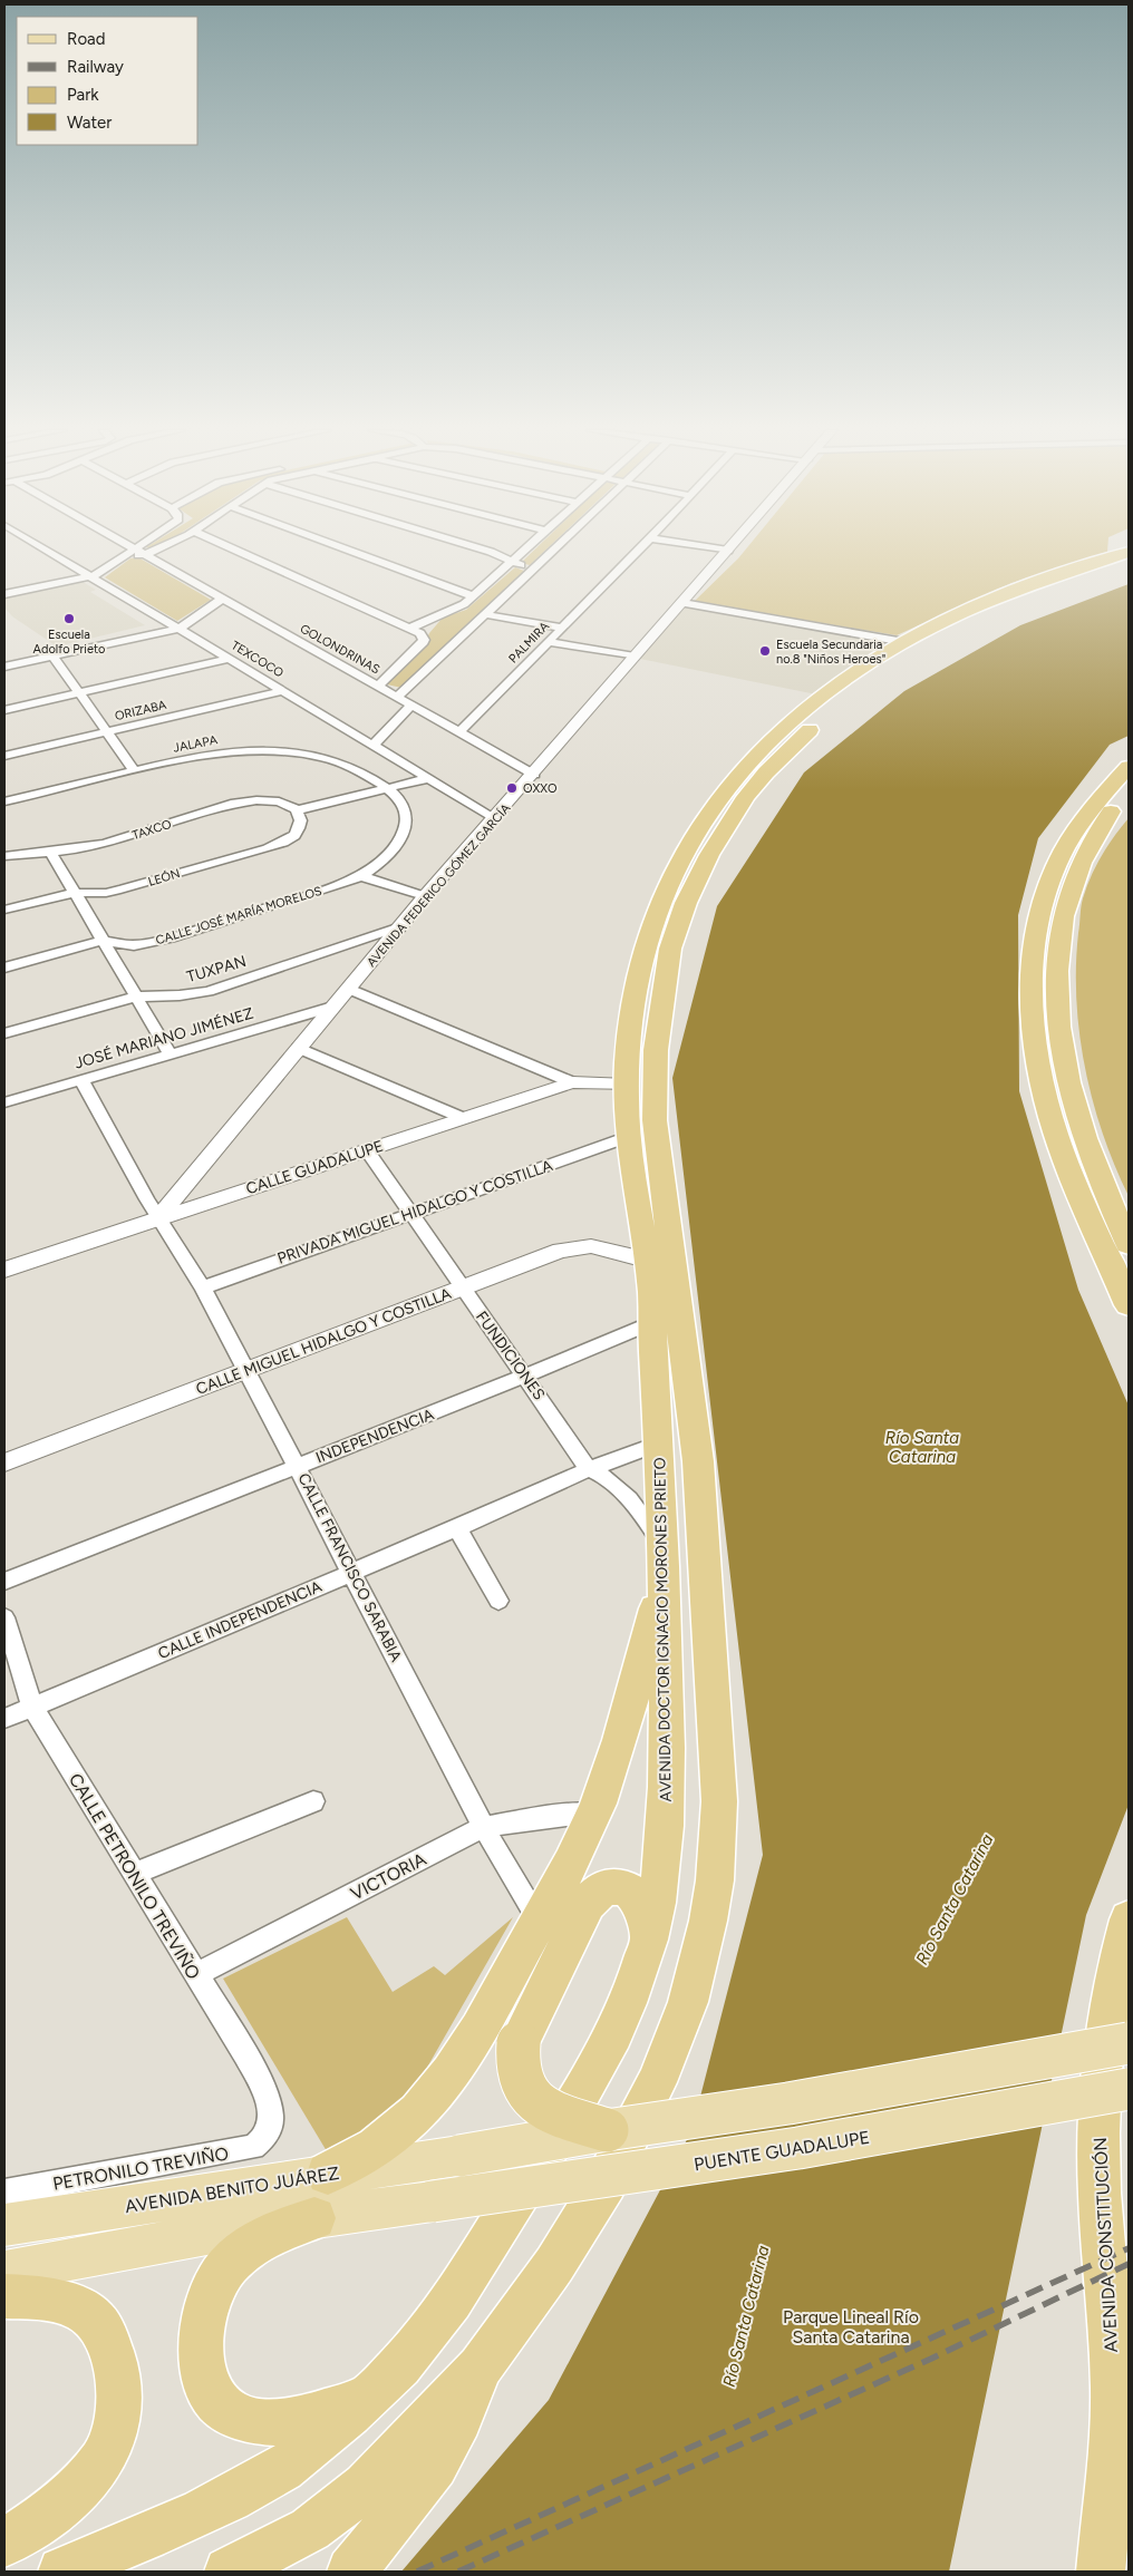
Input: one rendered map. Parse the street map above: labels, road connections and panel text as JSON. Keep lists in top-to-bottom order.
{
  "streets": {
    "highway": ["AVENIDA DOCTOR IGNACIO MORONES PRIETO", "AVENIDA CONSTITUCIÓN"],
    "main road": ["PUENTE GUADALUPE", "AVENIDA BENITO JUÁREZ"],
    "street": [
      "PALMIRA",
      "GOLONDRINAS",
      "TEXCOCO",
      "ORIZABA",
      "JALAPA",
      "TAXCO",
      "LEÓN",
      "AVENIDA FEDERICO GÓMEZ GARCÍA",
      "CALLE JOSÉ MARÍA MORELOS",
      "TUXPAN",
      "JOSÉ MARIANO JIMÉNEZ",
      "CALLE GUADALUPE",
      "PRIVADA MIGUEL HIDALGO Y COSTILLA",
      "CALLE MIGUEL HIDALGO Y COSTILLA",
      "FUNDICIONES",
      "INDEPENDENCIA",
      "CALLE FRANCISCO SARABIA",
      "CALLE INDEPENDENCIA",
      "CALLE PETRONILO TREVIÑO",
      "VICTORIA",
      "PETRONILO TREVIÑO"
    ]
  },
  "crossings": [
    ["PALMIRA", "GOLONDRINAS"],
    ["GOLONDRINAS", "AVENIDA FEDERICO GÓMEZ GARCÍA"],
    ["TEXCOCO", "ORIZABA"],
    ["TEXCOCO", "AVENIDA FEDERICO GÓMEZ GARCÍA"],
    ["JALAPA", "CALLE JOSÉ MARÍA MORELOS"],
    ["TAXCO", "LEÓN"],
    ["AVENIDA FEDERICO GÓMEZ GARCÍA", "TUXPAN"],
    ["AVENIDA FEDERICO GÓMEZ GARCÍA", "JOSÉ MARIANO JIMÉNEZ"],
    ["AVENIDA FEDERICO GÓMEZ GARCÍA", "CALLE GUADALUPE"],
    ["AVENIDA FEDERICO GÓMEZ GARCÍA", "CALLE FRANCISCO SARABIA"],
    ["JOSÉ MARIANO JIMÉNEZ", "CALLE FRANCISCO SARABIA"],
    ["CALLE GUADALUPE", "FUNDICIONES"],
    ["CALLE GUADALUPE", "CALLE FRANCISCO SARABIA"],
    ["CALLE GUADALUPE", "AVENIDA DOCTOR IGNACIO MORONES PRIETO"],
    ["PRIVADA MIGUEL HIDALGO Y COSTILLA", "FUNDICIONES"],
    ["PRIVADA MIGUEL HIDALGO Y COSTILLA", "CALLE FRANCISCO SARABIA"],
    ["PRIVADA MIGUEL HIDALGO Y COSTILLA", "AVENIDA DOCTOR IGNACIO MORONES PRIETO"],
    ["CALLE MIGUEL HIDALGO Y COSTILLA", "FUNDICIONES"],
    ["CALLE MIGUEL HIDALGO Y COSTILLA", "CALLE FRANCISCO SARABIA"],
    ["CALLE MIGUEL HIDALGO Y COSTILLA", "AVENIDA DOCTOR IGNACIO MORONES PRIETO"],
    ["FUNDICIONES", "INDEPENDENCIA"],
    ["FUNDICIONES", "CALLE INDEPENDENCIA"],
    ["FUNDICIONES", "AVENIDA DOCTOR IGNACIO MORONES PRIETO"],
    ["INDEPENDENCIA", "CALLE FRANCISCO SARABIA"],
    ["INDEPENDENCIA", "AVENIDA DOCTOR IGNACIO MORONES PRIETO"],
    ["CALLE FRANCISCO SARABIA", "CALLE INDEPENDENCIA"],
    ["CALLE FRANCISCO SARABIA", "VICTORIA"],
    ["CALLE INDEPENDENCIA", "AVENIDA DOCTOR IGNACIO MORONES PRIETO"],
    ["CALLE INDEPENDENCIA", "CALLE PETRONILO TREVIÑO"],
    ["CALLE PETRONILO TREVIÑO", "VICTORIA"],
    ["CALLE PETRONILO TREVIÑO", "PETRONILO TREVIÑO"]
  ],
  "water": ["Río Santa Catarina"],
  "parks": ["Parque Lineal Río Santa Catarina"],
  "places": ["Escuela Adolfo Prieto", "Escuela Secundaria no.8 \"Niños Heroes\"", "OXXO"],
  "legend": [
    "Road",
    "Railway",
    "Park",
    "Water"
  ]
}
